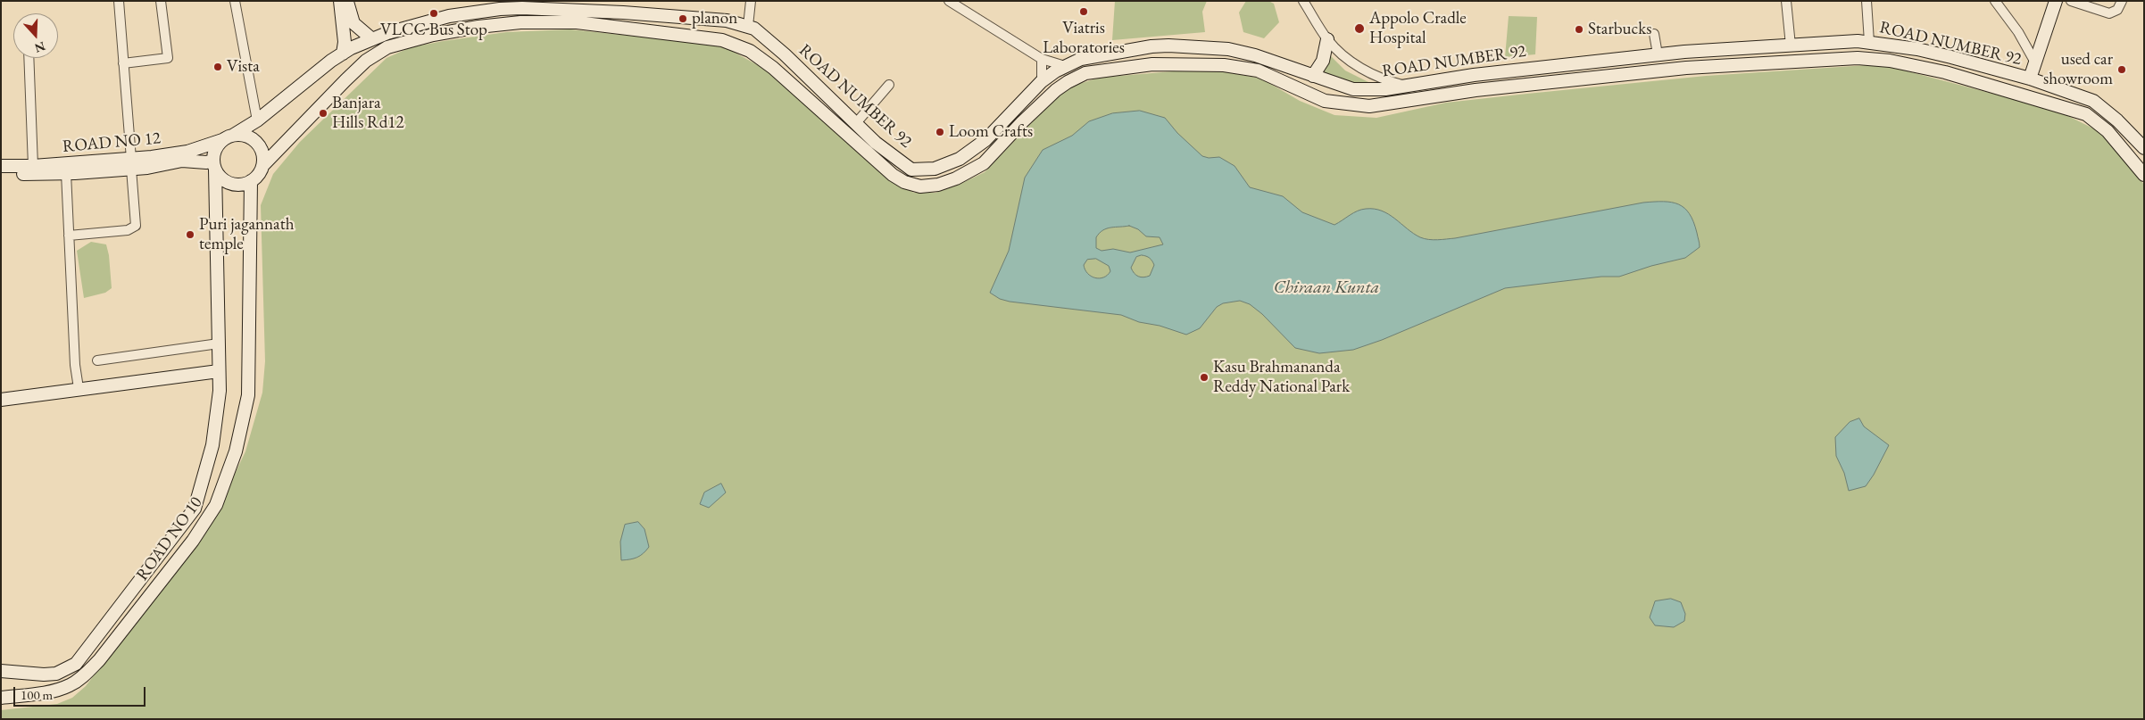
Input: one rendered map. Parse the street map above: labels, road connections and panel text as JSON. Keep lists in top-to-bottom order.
{
  "streets": {
    "main road": ["ROAD NUMBER 92", "ROAD NO 12", "ROAD NO 10"]
  },
  "crossings": [
    ["ROAD NUMBER 92", "ROAD NO 12"],
    ["ROAD NUMBER 92", "ROAD NO 10"],
    ["ROAD NO 12", "ROAD NO 10"]
  ],
  "water": ["Chiraan Kunta"],
  "places": [
    "Viatris Laboratories",
    "VLCC Bus Stop",
    "planon",
    "Appolo Cradle Hospital",
    "Starbucks",
    "Vista",
    "used car showroom",
    "Banjara Hills Rd12",
    "Loom Crafts",
    "Puri jagannath temple",
    "Kasu Brahmananda Reddy National Park"
  ],
  "scale_bar": "100 m",
  "north": "bottom"
}
